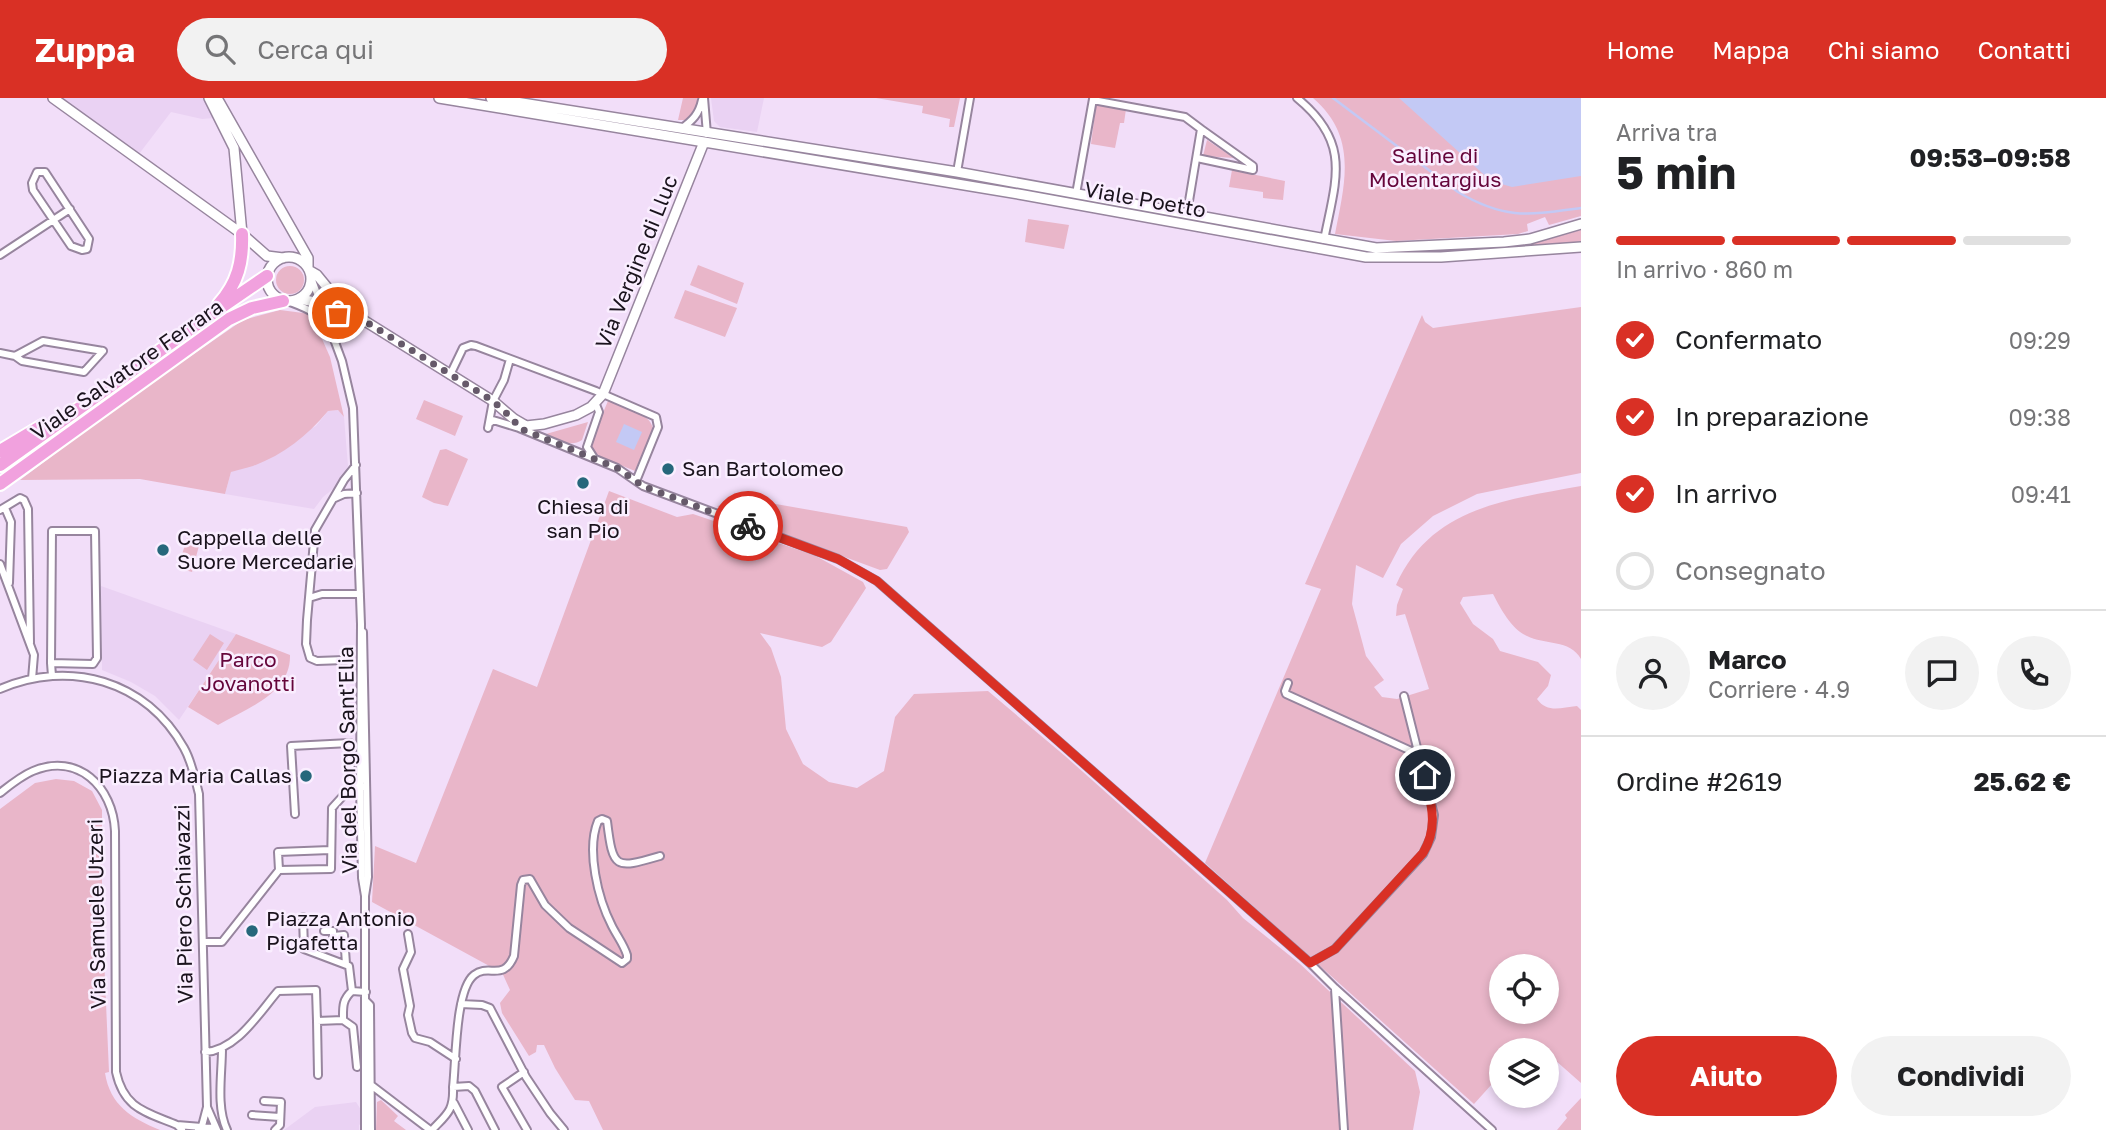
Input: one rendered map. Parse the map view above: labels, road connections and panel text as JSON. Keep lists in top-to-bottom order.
{
  "streets": {
    "highway": ["Viale Salvatore Ferrara"],
    "main road": ["Viale Poetto", "Via Vergine di Lluc"],
    "street": ["Via del Borgo Sant'Elia", "Via Piero Schiavazzi", "Via Samuele Utzeri"]
  },
  "crossings": [
    ["Viale Poetto", "Via Vergine di Lluc"],
    ["Viale Salvatore Ferrara", "Via del Borgo Sant'Elia"],
    ["Via Piero Schiavazzi", "Via Samuele Utzeri"]
  ],
  "parks": ["Saline di Molentargius", "Parco Jovanotti"],
  "places": [
    "San Bartolomeo",
    "Chiesa di san Pio",
    "Cappella delle Suore Mercedarie",
    "Piazza Maria Callas",
    "Piazza Antonio Pigafetta"
  ],
  "page": {
    "header": "Zuppa",
    "search": "Cerca qui",
    "nav": [
      "Home",
      "Mappa",
      "Chi siamo",
      "Contatti"
    ],
    "heading": ["5 min", "Arriva tra", "09:53–09:58"],
    "panel": [
      "Marco",
      "Corriere · 4.9",
      "Ordine #2619",
      "25.62 €"
    ],
    "bar": "In arrivo · 860 m",
    "list": [
      ["Confermato", "09:29"],
      ["In preparazione", "09:38"],
      ["In arrivo", "09:41"],
      "Consegnato"
    ],
    "buttons": ["Aiuto", "Condividi"]
  }
}
